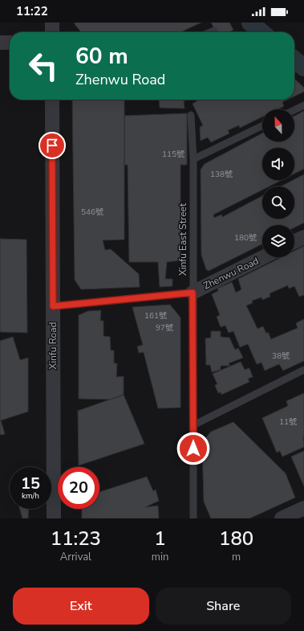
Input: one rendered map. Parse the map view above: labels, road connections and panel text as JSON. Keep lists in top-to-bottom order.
{
  "streets": {
    "street": ["Zhenwu Road", "Xinfu Road"],
    "lane": ["Xinfu East Street"]
  },
  "crossings": [
    ["Xinfu East Street", "Zhenwu Road"],
    ["Zhenwu Road", "Xinfu Road"]
  ],
  "house_numbers": [
    "115號",
    "138號",
    "546號",
    "180號",
    "161號",
    "97號",
    "38號",
    "11號"
  ],
  "north": "top",
  "page": {
    "status": "11:22",
    "turn": ["60 m", "Zhenwu Road"],
    "speed": "15 km/h",
    "limit": "20",
    "eta": [
      "11:23",
      "Arrival",
      "1",
      "min",
      "180",
      "m"
    ],
    "buttons": ["Exit", "Share"]
  }
}
